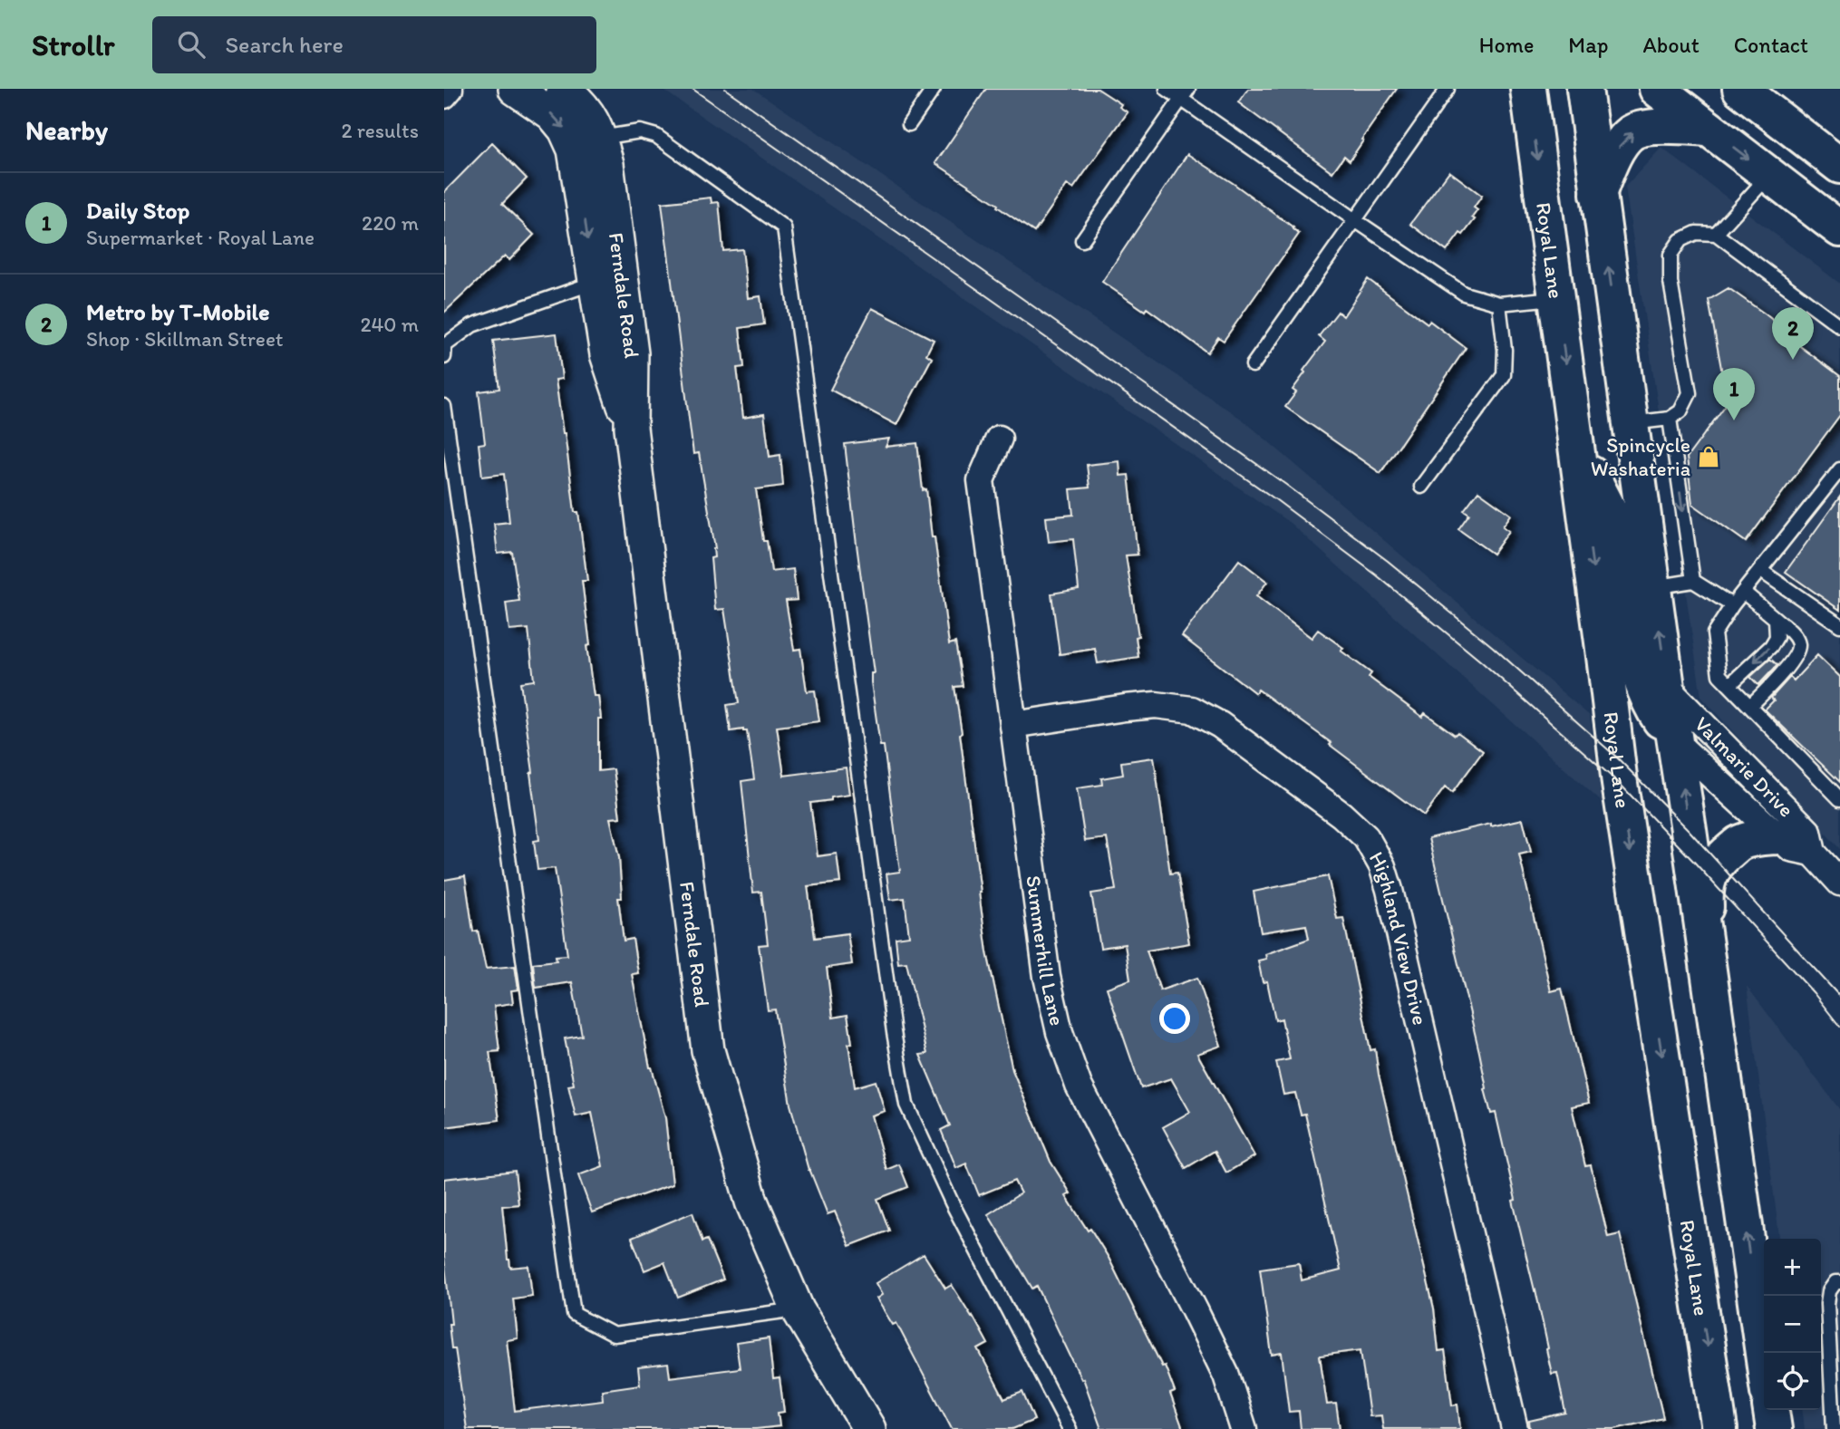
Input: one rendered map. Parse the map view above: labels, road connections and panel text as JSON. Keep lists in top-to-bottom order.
{
  "streets": {
    "main road": ["Royal Lane"],
    "street": [
      "Ferndale Road",
      "Valmarie Drive",
      "Highland View Drive",
      "Summerhill Lane"
    ]
  },
  "crossings": [
    ["Highland View Drive", "Summerhill Lane"]
  ],
  "places": {
    "shop": ["Spincycle Washateria"]
  },
  "page": {
    "header": "Strollr",
    "search": "Search here",
    "nav": [
      "Home",
      "Map",
      "About",
      "Contact"
    ],
    "heading": ["Nearby", "2 results"],
    "list": [
      {
        "mark": "1",
        "name": "Daily Stop",
        "note": "Supermarket · Royal Lane",
        "value": "220 m"
      },
      {
        "mark": "2",
        "name": "Metro by T-Mobile",
        "note": "Shop · Skillman Street",
        "value": "240 m"
      }
    ],
    "pins": ["2", "1"],
    "map_buttons": ["+", "−"]
  }
}
